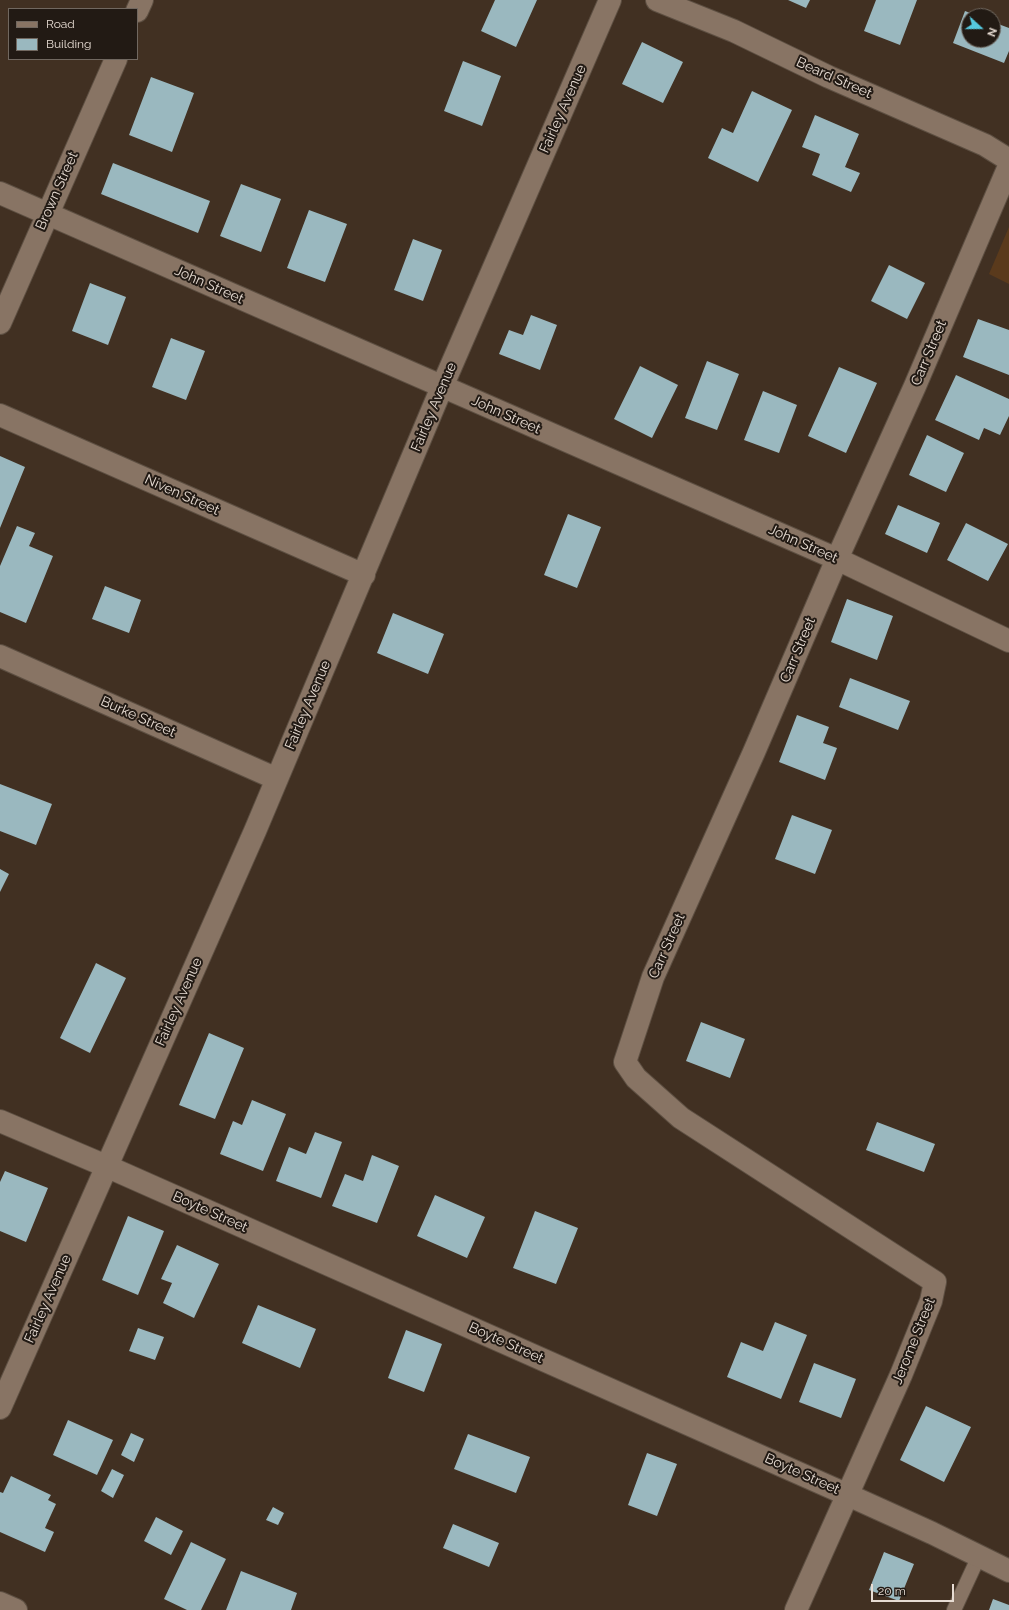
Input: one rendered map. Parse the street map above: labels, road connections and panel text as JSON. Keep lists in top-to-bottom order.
{
  "streets": {
    "street": [
      "Beard Street",
      "Fairley Avenue",
      "Brown Street",
      "John Street",
      "Carr Street",
      "Niven Street",
      "Burke Street",
      "Boyte Street",
      "Jerome Street"
    ]
  },
  "crossings": [
    ["Fairley Avenue", "John Street"],
    ["Fairley Avenue", "Niven Street"],
    ["Fairley Avenue", "Burke Street"],
    ["Fairley Avenue", "Boyte Street"],
    ["Brown Street", "John Street"],
    ["John Street", "Carr Street"],
    ["Carr Street", "Jerome Street"],
    ["Boyte Street", "Jerome Street"]
  ],
  "legend": ["Road", "Building"],
  "scale_bar": "20 m",
  "north": "right"
}
